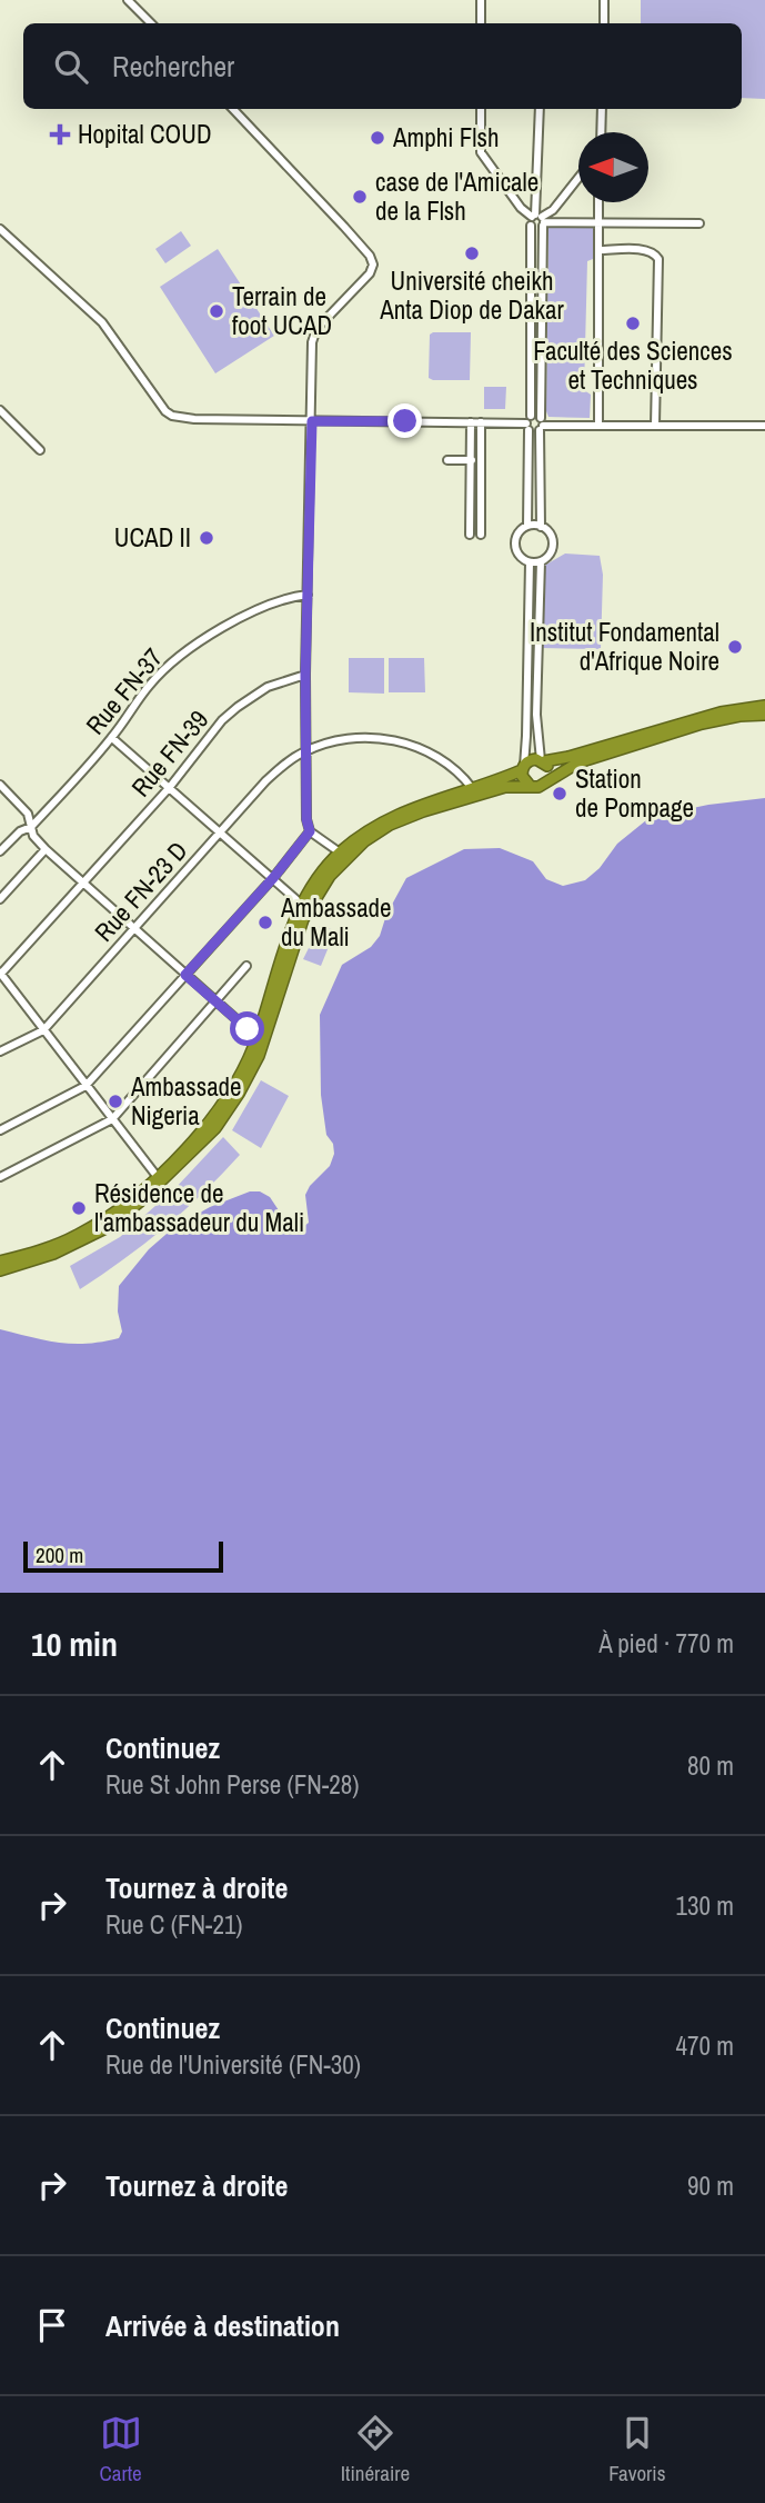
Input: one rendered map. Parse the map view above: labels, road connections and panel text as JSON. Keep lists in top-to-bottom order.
{
  "streets": {
    "street": ["Rue FN-37", "Rue FN-39", "Rue FN-23 D"]
  },
  "places": {
    "health": ["Hopital COUD"],
    "other": [
      "Amphi Flsh",
      "case de l'Amicale de la Flsh",
      "Université cheikh Anta Diop de Dakar",
      "Terrain de foot UCAD",
      "Faculté des Sciences et Techniques",
      "UCAD II",
      "Institut Fondamental d'Afrique Noire",
      "Station de Pompage",
      "Ambassade du Mali",
      "Ambassade Nigeria",
      "Résidence de l'ambassadeur du Mali"
    ]
  },
  "scale_bar": "200 m",
  "north": "left",
  "page": {
    "search": "Rechercher",
    "scale": "200 m",
    "heading": ["10 min", "À pied · 770 m"],
    "list": [
      ["Continuez", "Rue St John Perse (FN-28)", "80 m"],
      ["Tournez à droite", "Rue C (FN-21)", "130 m"],
      ["Continuez", "Rue de l'Université (FN-30)", "470 m"],
      ["Tournez à droite", "90 m"],
      "Arrivée à destination"
    ],
    "nav": ["Carte", "Itinéraire", "Favoris"]
  }
}
